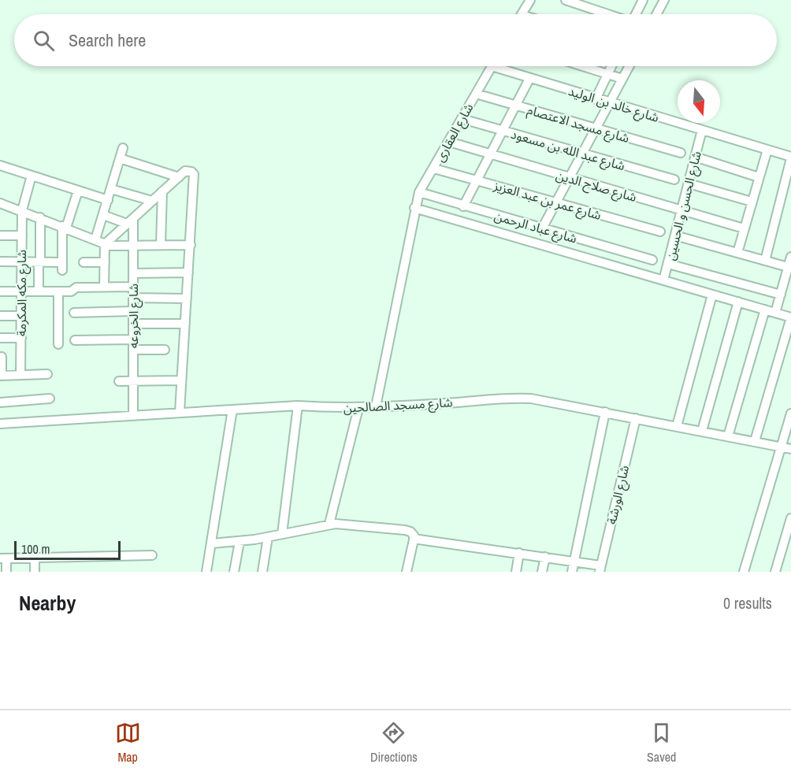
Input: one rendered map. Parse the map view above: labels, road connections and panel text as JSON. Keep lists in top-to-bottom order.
{
  "streets": {
    "street": [
      "شارع خالد بن الوليد",
      "شارع مسجد الاعتصام",
      "شارع العقارى",
      "شارع عبد الله بن مسعود",
      "شارع صلاح الدين",
      "شارع عمر بن عبد العزيز",
      "شارع الحسن و الحسين",
      "شارع عباد الرحمن",
      "شارع مكه المكرمة",
      "شارع الخروعه",
      "شارع مسجد الصالحين",
      "شارع الورشة"
    ]
  },
  "crossings": [
    ["شارع خالد بن الوليد", "شارع العقارى"],
    ["شارع خالد بن الوليد", "شارع الحسن و الحسين"],
    ["شارع مسجد الاعتصام", "شارع العقارى"],
    ["شارع العقارى", "شارع عبد الله بن مسعود"],
    ["شارع العقارى", "شارع صلاح الدين"],
    ["شارع العقارى", "شارع عمر بن عبد العزيز"],
    ["شارع العقارى", "شارع عباد الرحمن"],
    ["شارع العقارى", "شارع مسجد الصالحين"],
    ["شارع صلاح الدين", "شارع الحسن و الحسين"],
    ["شارع الخروعه", "شارع مسجد الصالحين"],
    ["شارع مسجد الصالحين", "شارع الورشة"]
  ],
  "scale_bar": "100 m",
  "north": "bottom",
  "page": {
    "search": "Search here",
    "scale": "100 m",
    "heading": ["Nearby", "0 results"],
    "nav": ["Map", "Directions", "Saved"]
  }
}
